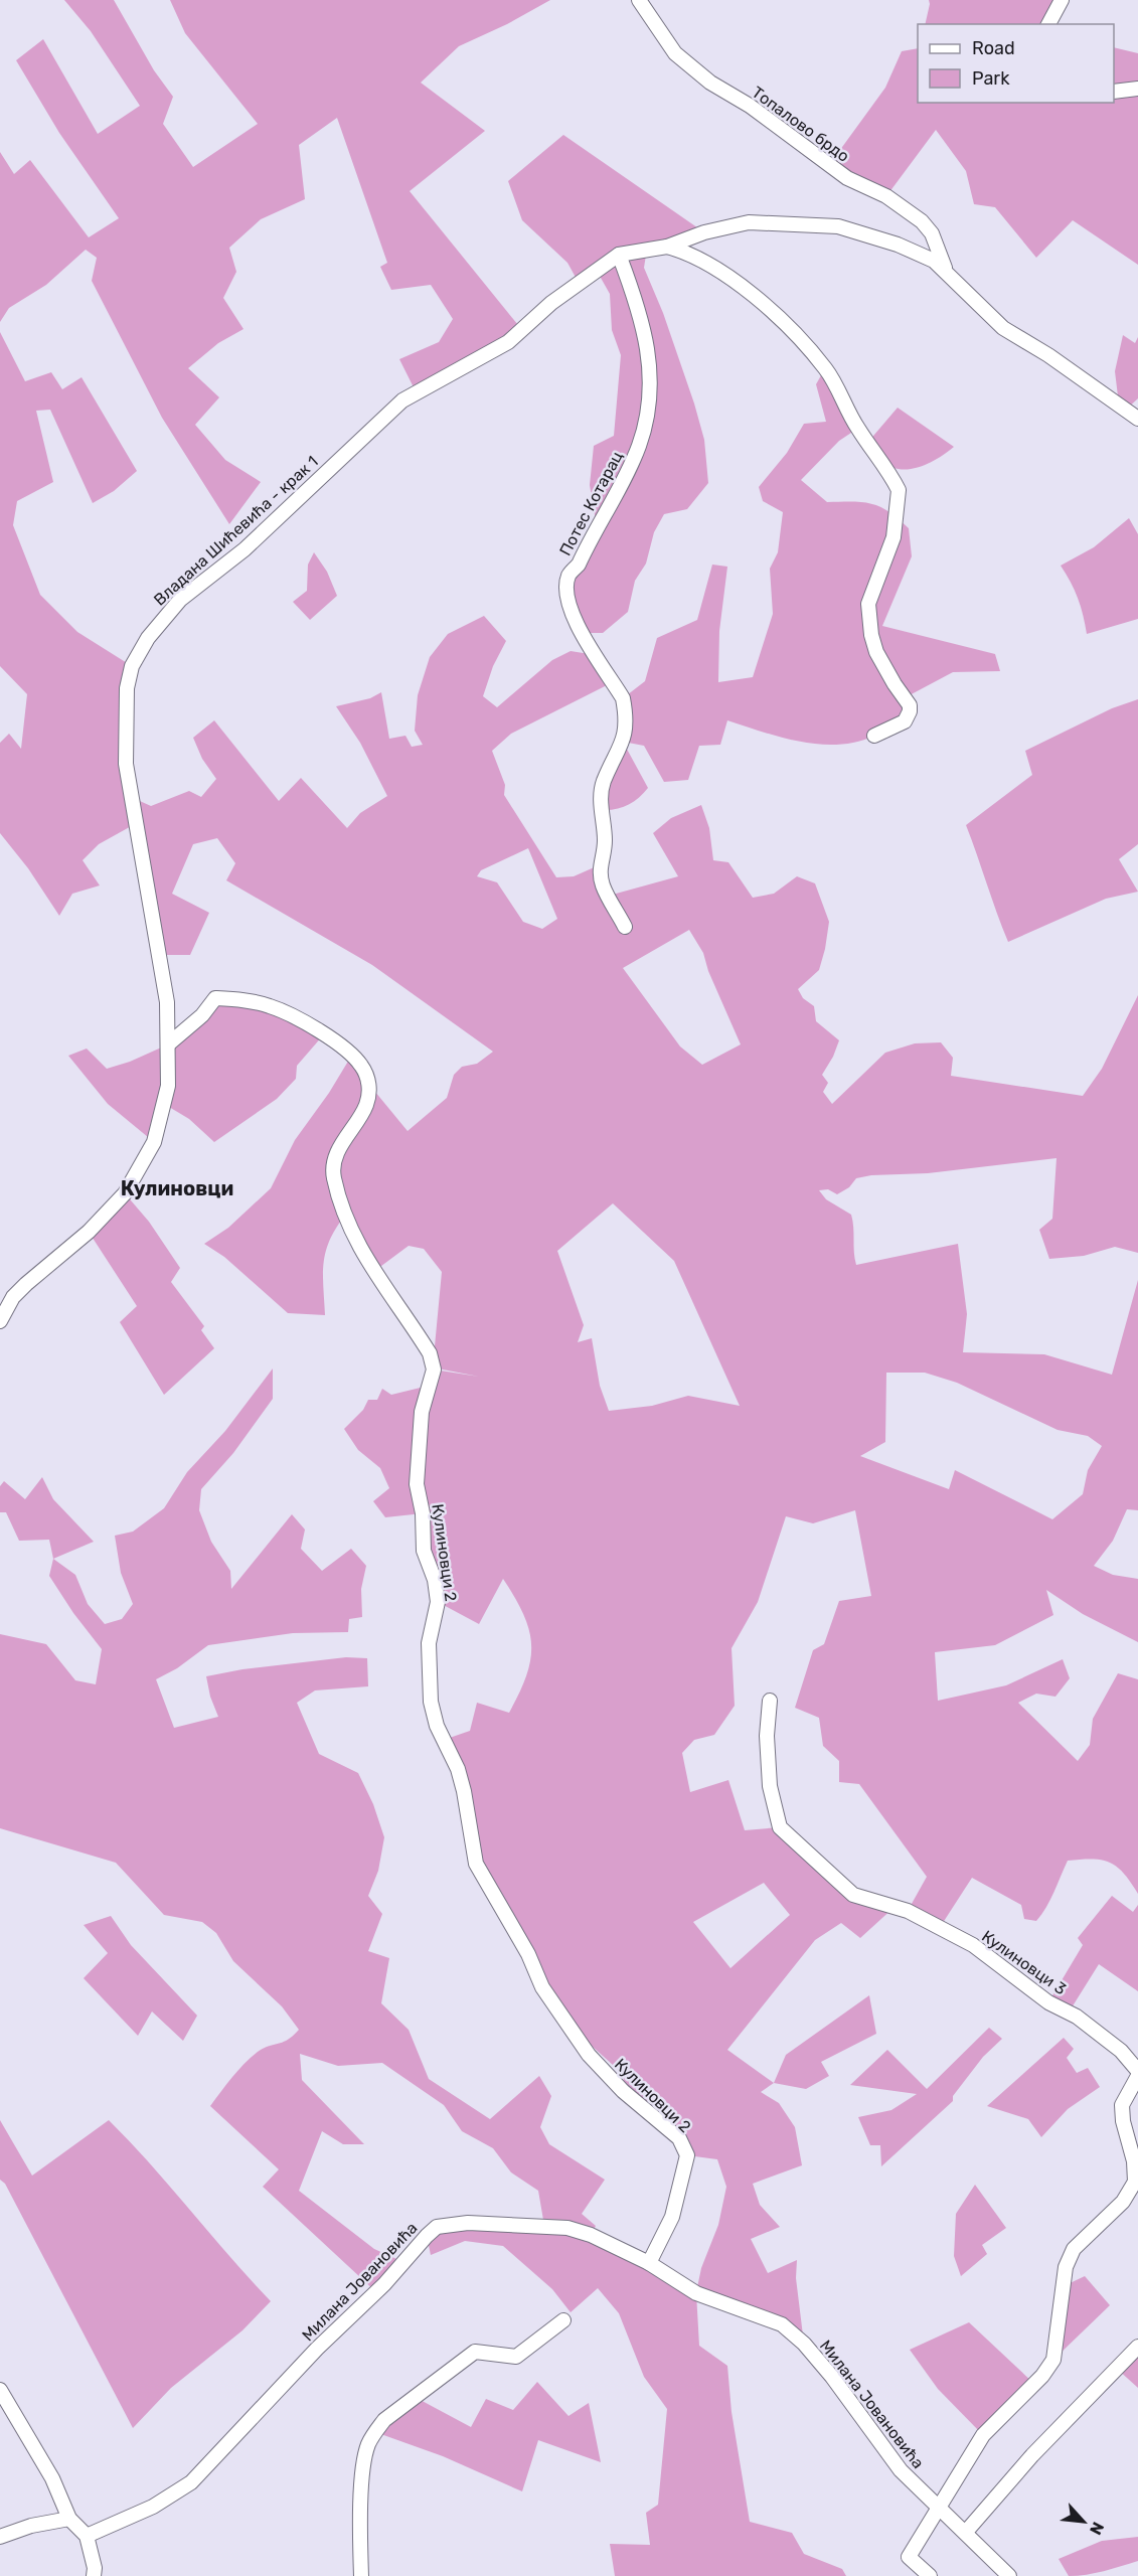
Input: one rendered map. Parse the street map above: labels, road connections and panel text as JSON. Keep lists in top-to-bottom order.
{
  "streets": {
    "street": [
      "Топалово брдо",
      "Потес Котарац",
      "Владана Шићевића - крак 1",
      "Кулиновци 2",
      "Кулиновци 3",
      "Милана Јовановића"
    ]
  },
  "crossings": [
    ["Топалово брдо", "Владана Шићевића - крак 1"],
    ["Потес Котарац", "Владана Шићевића - крак 1"],
    ["Владана Шићевића - крак 1", "Кулиновци 2"],
    ["Кулиновци 2", "Милана Јовановића"]
  ],
  "districts": ["Кулиновци"],
  "legend": ["Road", "Park"],
  "north": "bottom right"
}
